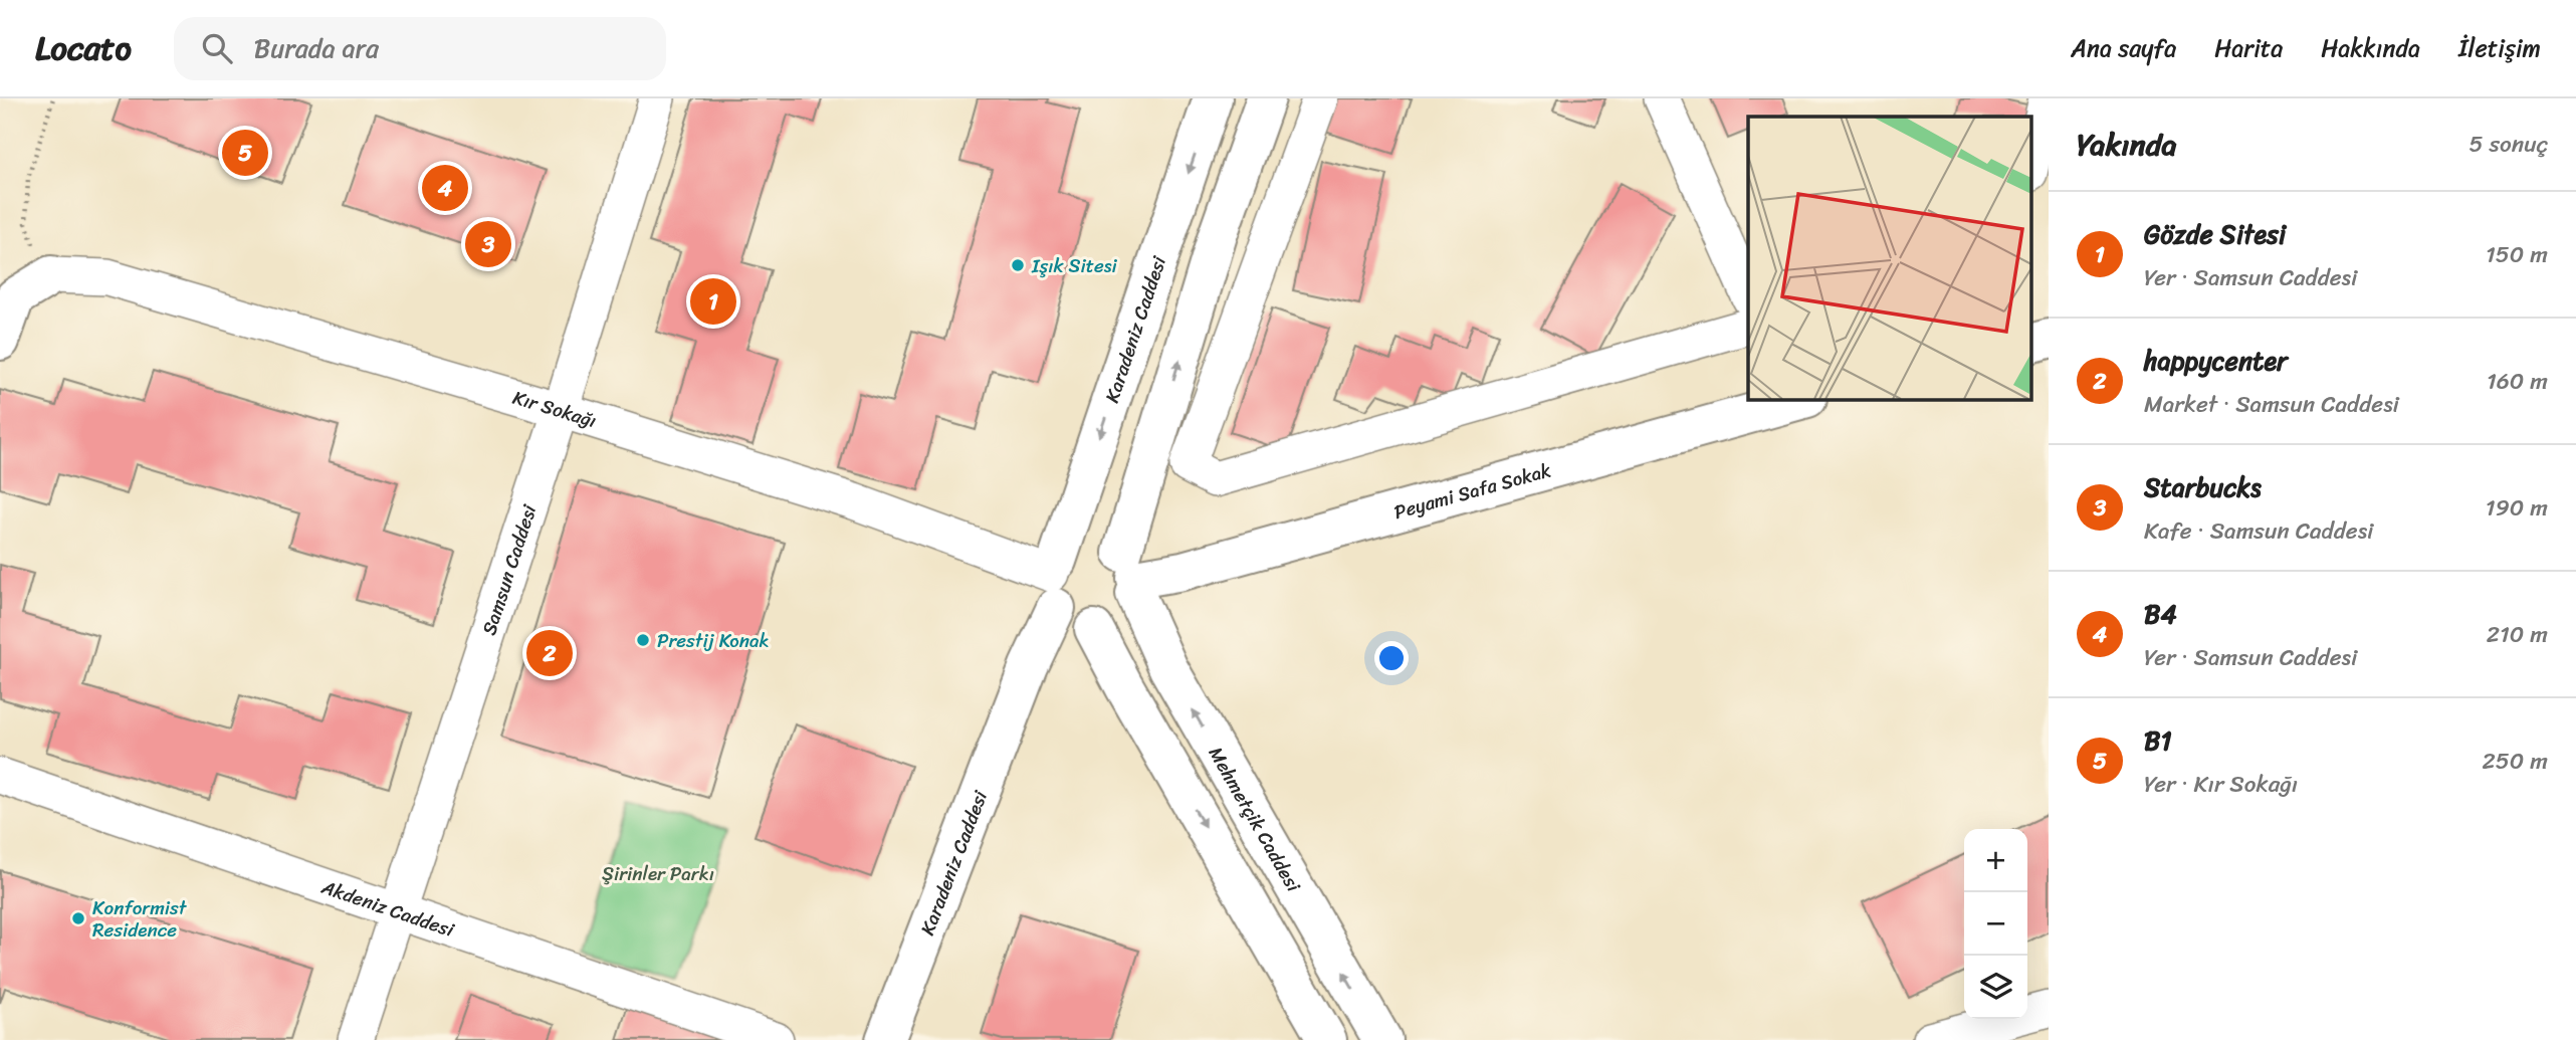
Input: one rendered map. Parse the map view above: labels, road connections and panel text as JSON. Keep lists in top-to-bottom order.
{
  "streets": {
    "main road": ["Karadeniz Caddesi", "Peyami Safa Sokak", "Mehmetçik Caddesi"],
    "street": ["Kır Sokağı", "Samsun Caddesi", "Akdeniz Caddesi"]
  },
  "crossings": [
    ["Karadeniz Caddesi", "Kır Sokağı"],
    ["Karadeniz Caddesi", "Peyami Safa Sokak"],
    ["Karadeniz Caddesi", "Mehmetçik Caddesi"],
    ["Kır Sokağı", "Peyami Safa Sokak"],
    ["Kır Sokağı", "Samsun Caddesi"],
    ["Kır Sokağı", "Mehmetçik Caddesi"],
    ["Peyami Safa Sokak", "Mehmetçik Caddesi"],
    ["Samsun Caddesi", "Akdeniz Caddesi"]
  ],
  "parks": ["Şirinler Parkı"],
  "places": ["Işık Sitesi", "Prestij Konak", "Konformist Residence"],
  "page": {
    "header": "Locato",
    "search": "Burada ara",
    "nav": [
      "Ana sayfa",
      "Harita",
      "Hakkında",
      "İletişim"
    ],
    "heading": ["Yakında", "5 sonuç"],
    "pins": [
      "5",
      "4",
      "3",
      "1",
      "2"
    ],
    "list": [
      {
        "mark": "1",
        "name": "Gözde Sitesi",
        "note": "Yer · Samsun Caddesi",
        "value": "150 m"
      },
      {
        "mark": "2",
        "name": "happycenter",
        "note": "Market · Samsun Caddesi",
        "value": "160 m"
      },
      {
        "mark": "3",
        "name": "Starbucks",
        "note": "Kafe · Samsun Caddesi",
        "value": "190 m"
      },
      {
        "mark": "4",
        "name": "B4",
        "note": "Yer · Samsun Caddesi",
        "value": "210 m"
      },
      {
        "mark": "5",
        "name": "B1",
        "note": "Yer · Kır Sokağı",
        "value": "250 m"
      }
    ],
    "map_buttons": ["+", "−"]
  }
}
